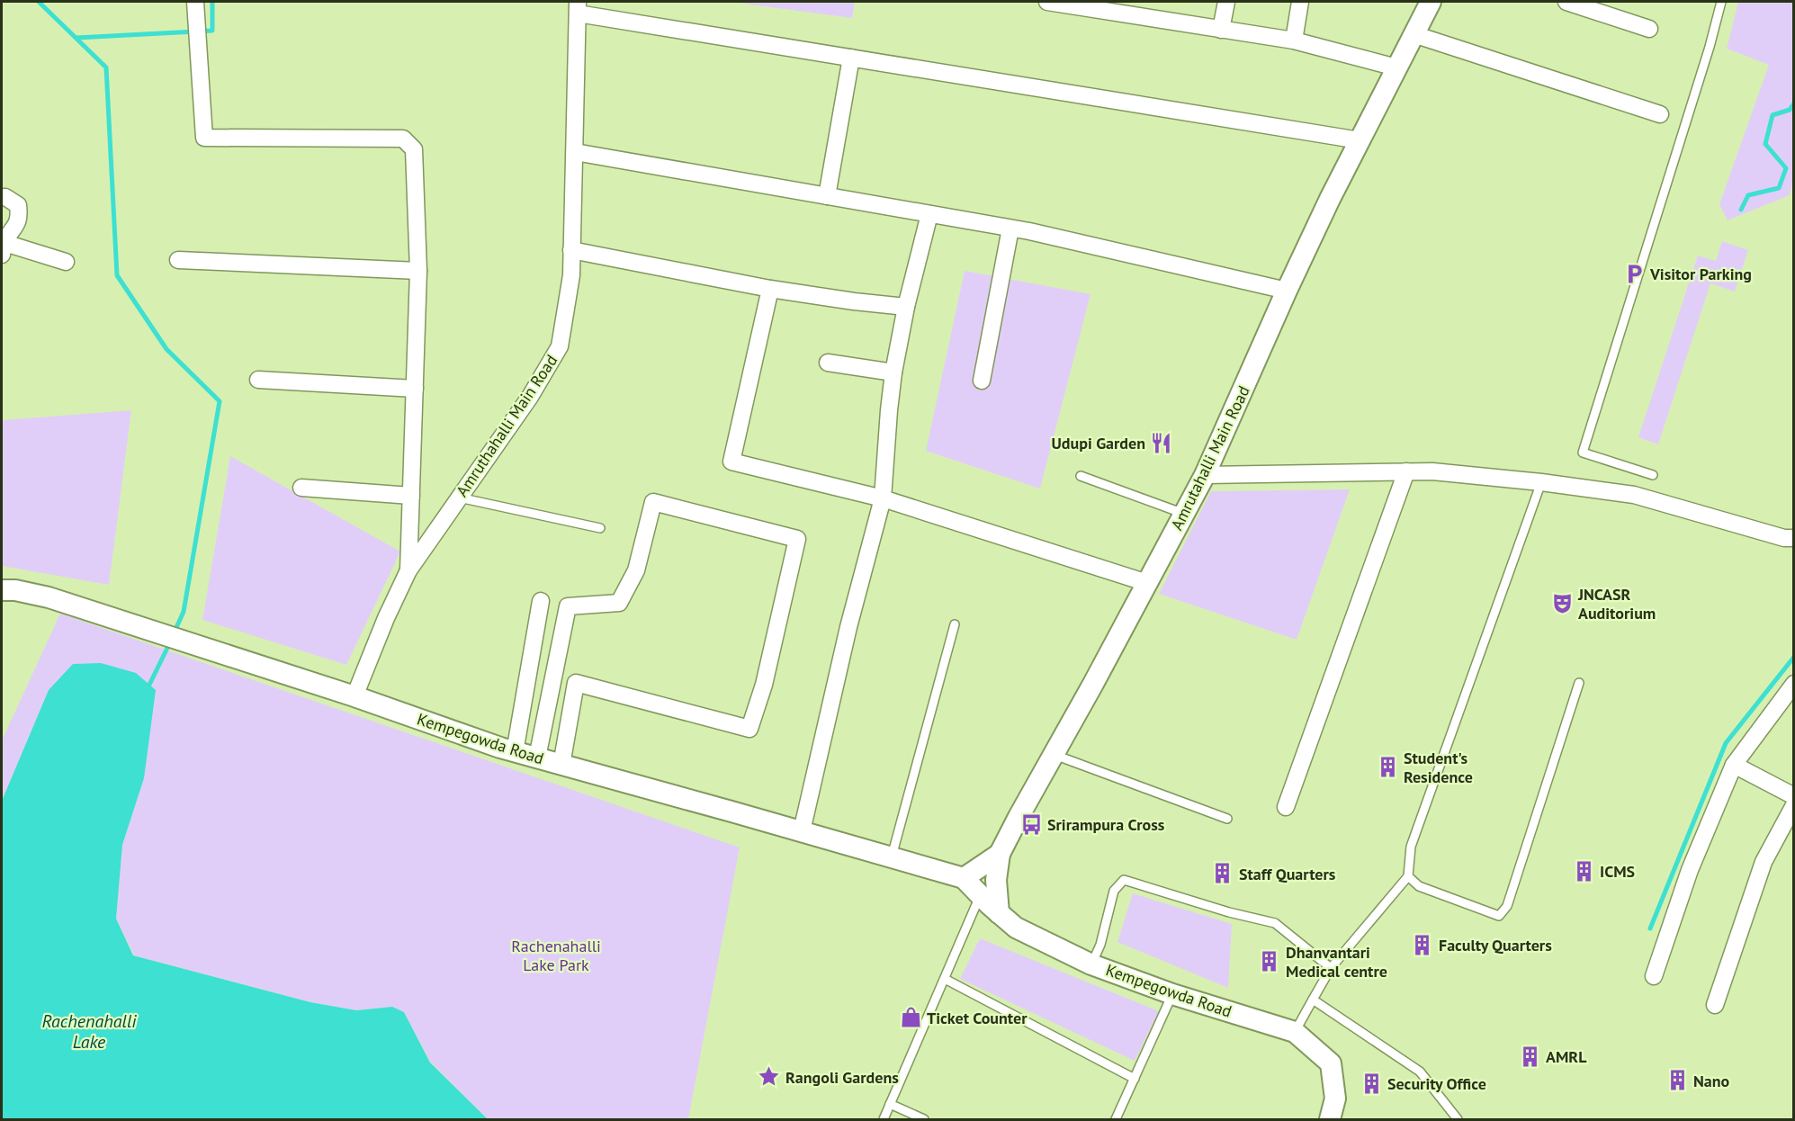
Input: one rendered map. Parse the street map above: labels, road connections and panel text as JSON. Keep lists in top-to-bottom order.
{
  "streets": {
    "street": ["Amruthahalli Main Road", "Amrutahalli Main Road", "Kempegowda Road"]
  },
  "crossings": [
    ["Amruthahalli Main Road", "Kempegowda Road"],
    ["Amrutahalli Main Road", "Kempegowda Road"]
  ],
  "water": ["Rachenahalli Lake"],
  "parks": ["Rachenahalli Lake Park"],
  "places": {
    "parking": ["Visitor Parking"],
    "restaurant": ["Udupi Garden"],
    "theatre": ["JNCASR Auditorium"],
    "building": [
      "Student's Residence",
      "ICMS",
      "Staff Quarters",
      "Faculty Quarters",
      "Dhanvantari Medical centre",
      "AMRL",
      "Nano",
      "Security Office"
    ],
    "bus stop": ["Srirampura Cross"],
    "shop": ["Ticket Counter"],
    "place": ["Rangoli Gardens"]
  }
}
